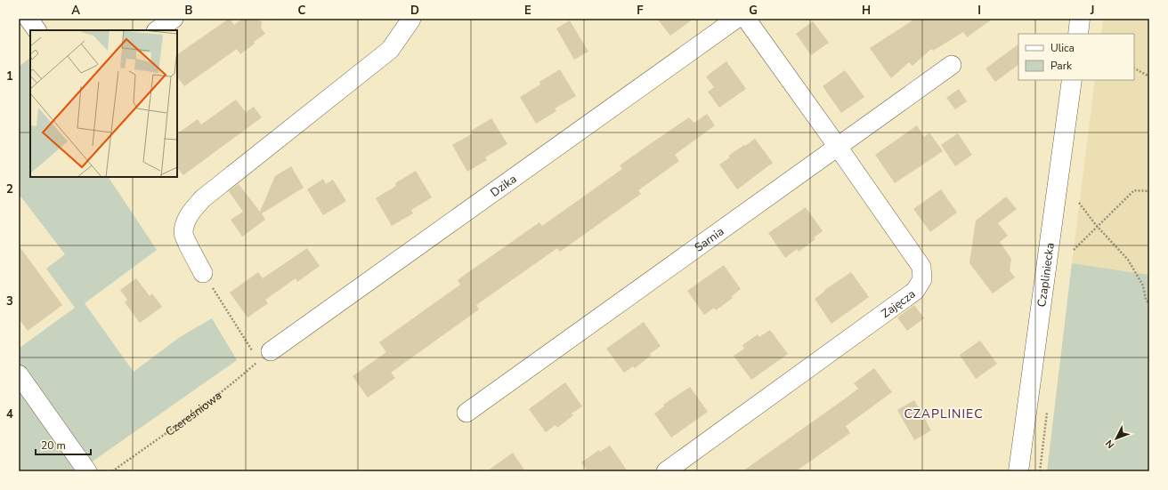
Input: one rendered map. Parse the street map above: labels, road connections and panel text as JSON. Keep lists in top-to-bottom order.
{
  "streets": {
    "main road": ["Czapliniecka"],
    "street": ["Dzika", "Sarnia", "Zajęcza"],
    "path": ["Czereśniowa"]
  },
  "crossings": [
    ["Dzika", "Czereśniowa"],
    ["Sarnia", "Zajęcza"]
  ],
  "districts": ["CZAPLINIEC"],
  "legend": ["Ulica", "Park"],
  "scale_bar": "20 m",
  "north": "bottom left",
  "grid": {
    "columns": [
      "A",
      "B",
      "C",
      "D",
      "E",
      "F",
      "G",
      "H",
      "I",
      "J"
    ],
    "rows": [
      "1",
      "2",
      "3",
      "4"
    ]
  }
}
